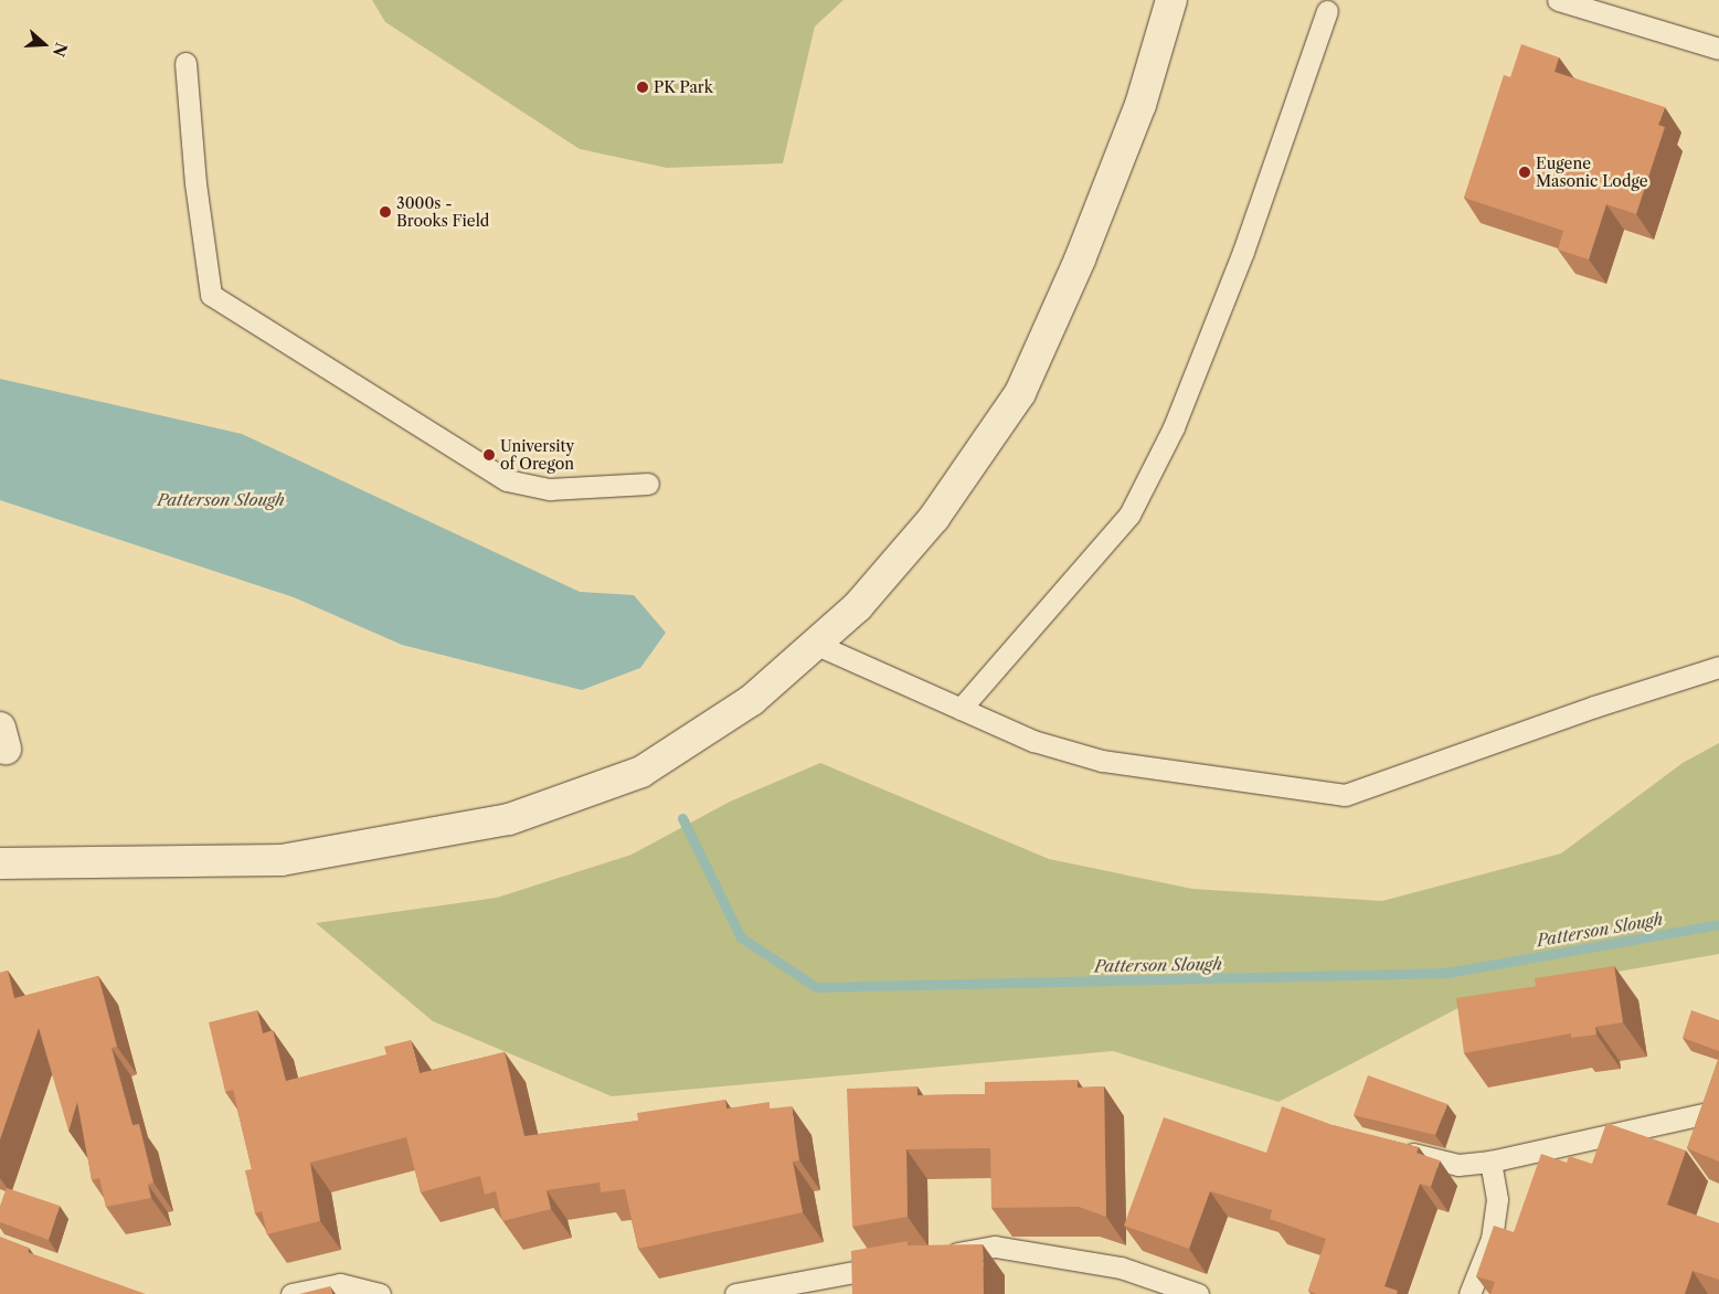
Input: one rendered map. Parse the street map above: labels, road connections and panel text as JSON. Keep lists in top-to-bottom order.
{
  "water": ["Patterson Slough"],
  "places": [
    "PK Park",
    "Eugene Masonic Lodge",
    "3000s - Brooks Field",
    "University of Oregon"
  ],
  "north": "right"
}
